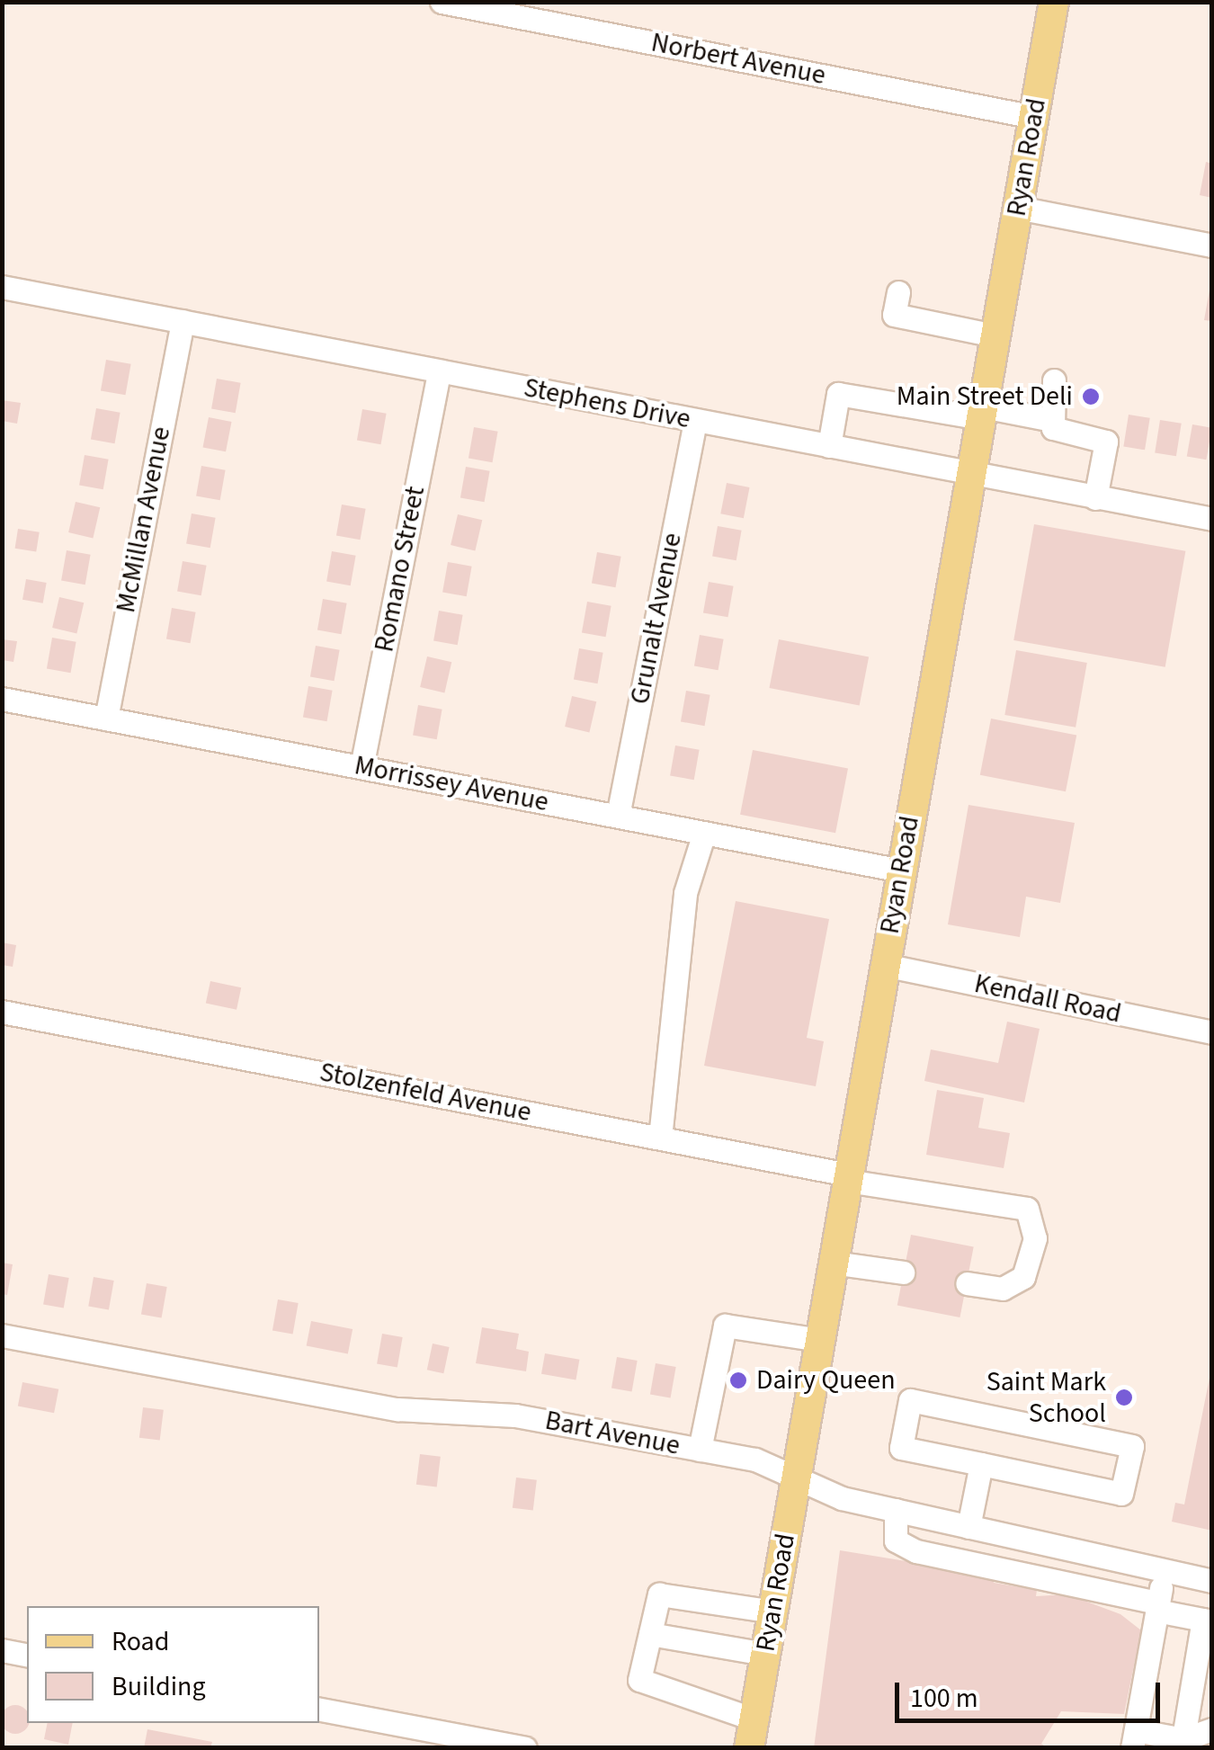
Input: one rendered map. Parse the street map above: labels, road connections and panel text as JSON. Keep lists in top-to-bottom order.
{
  "streets": {
    "main road": ["Ryan Road"],
    "street": [
      "Norbert Avenue",
      "Stephens Drive",
      "McMillan Avenue",
      "Romano Street",
      "Grunalt Avenue",
      "Morrissey Avenue",
      "Kendall Road",
      "Stolzenfeld Avenue",
      "Bart Avenue"
    ]
  },
  "crossings": [
    ["Norbert Avenue", "Ryan Road"],
    ["Ryan Road", "Stephens Drive"],
    ["Ryan Road", "Morrissey Avenue"],
    ["Ryan Road", "Kendall Road"],
    ["Ryan Road", "Stolzenfeld Avenue"],
    ["Ryan Road", "Bart Avenue"],
    ["Stephens Drive", "McMillan Avenue"],
    ["Stephens Drive", "Romano Street"],
    ["Stephens Drive", "Grunalt Avenue"],
    ["McMillan Avenue", "Morrissey Avenue"],
    ["Romano Street", "Morrissey Avenue"],
    ["Grunalt Avenue", "Morrissey Avenue"]
  ],
  "places": ["Main Street Deli", "Dairy Queen", "Saint Mark School"],
  "legend": ["Road", "Building"],
  "scale_bar": "100 m"
}
